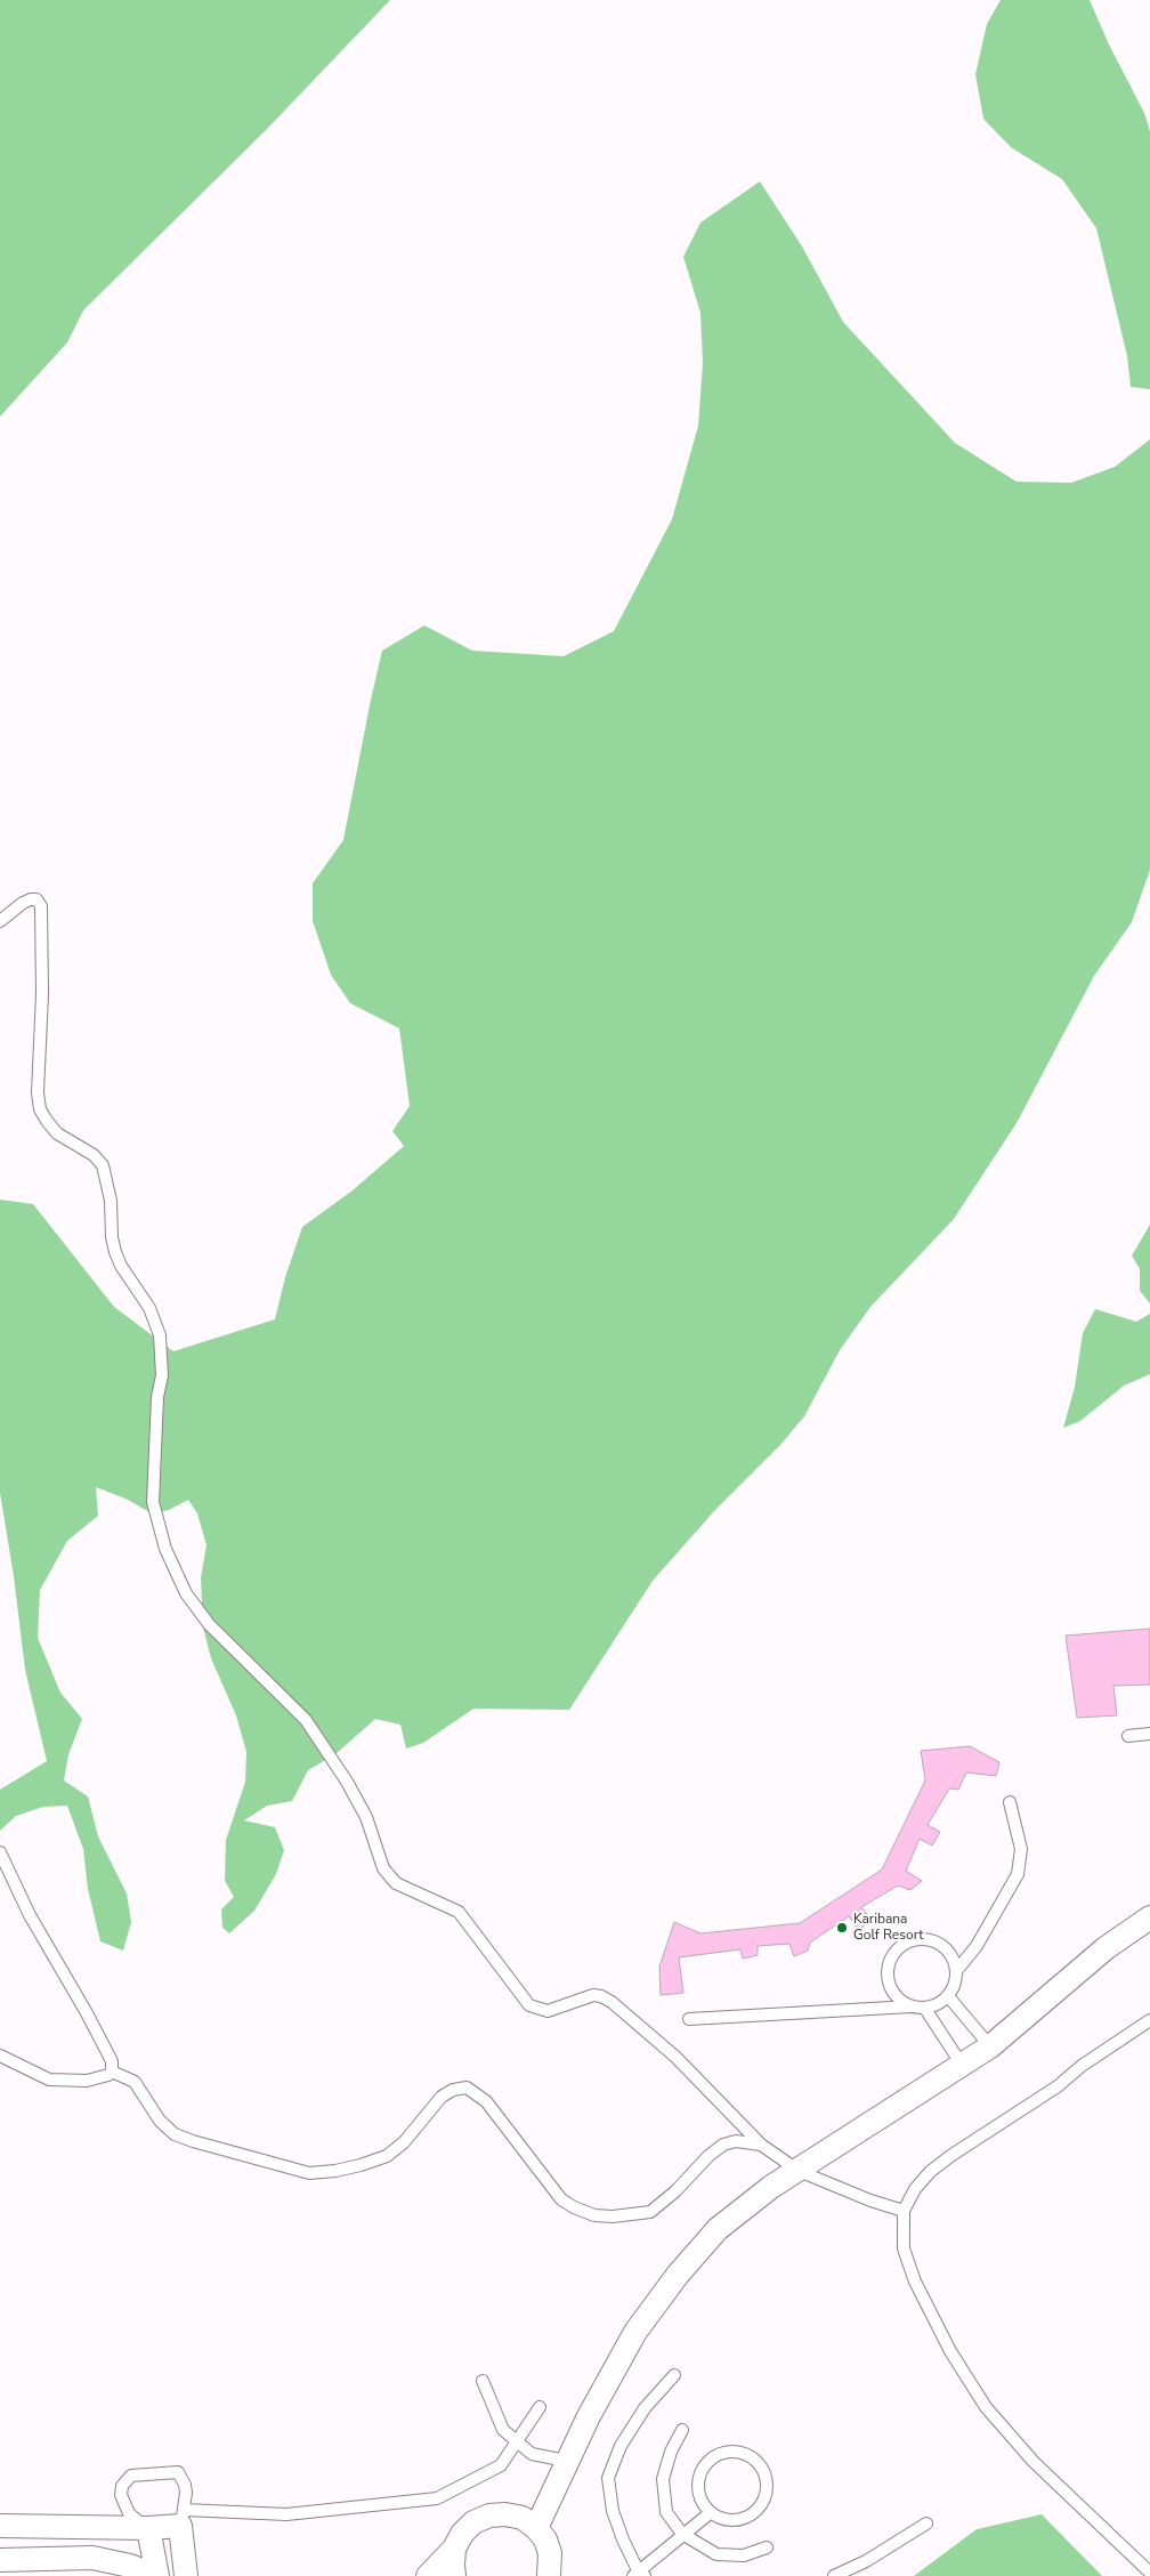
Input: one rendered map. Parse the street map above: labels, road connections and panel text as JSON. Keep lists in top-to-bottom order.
{
  "places": ["Karibana Golf Resort"]
}
